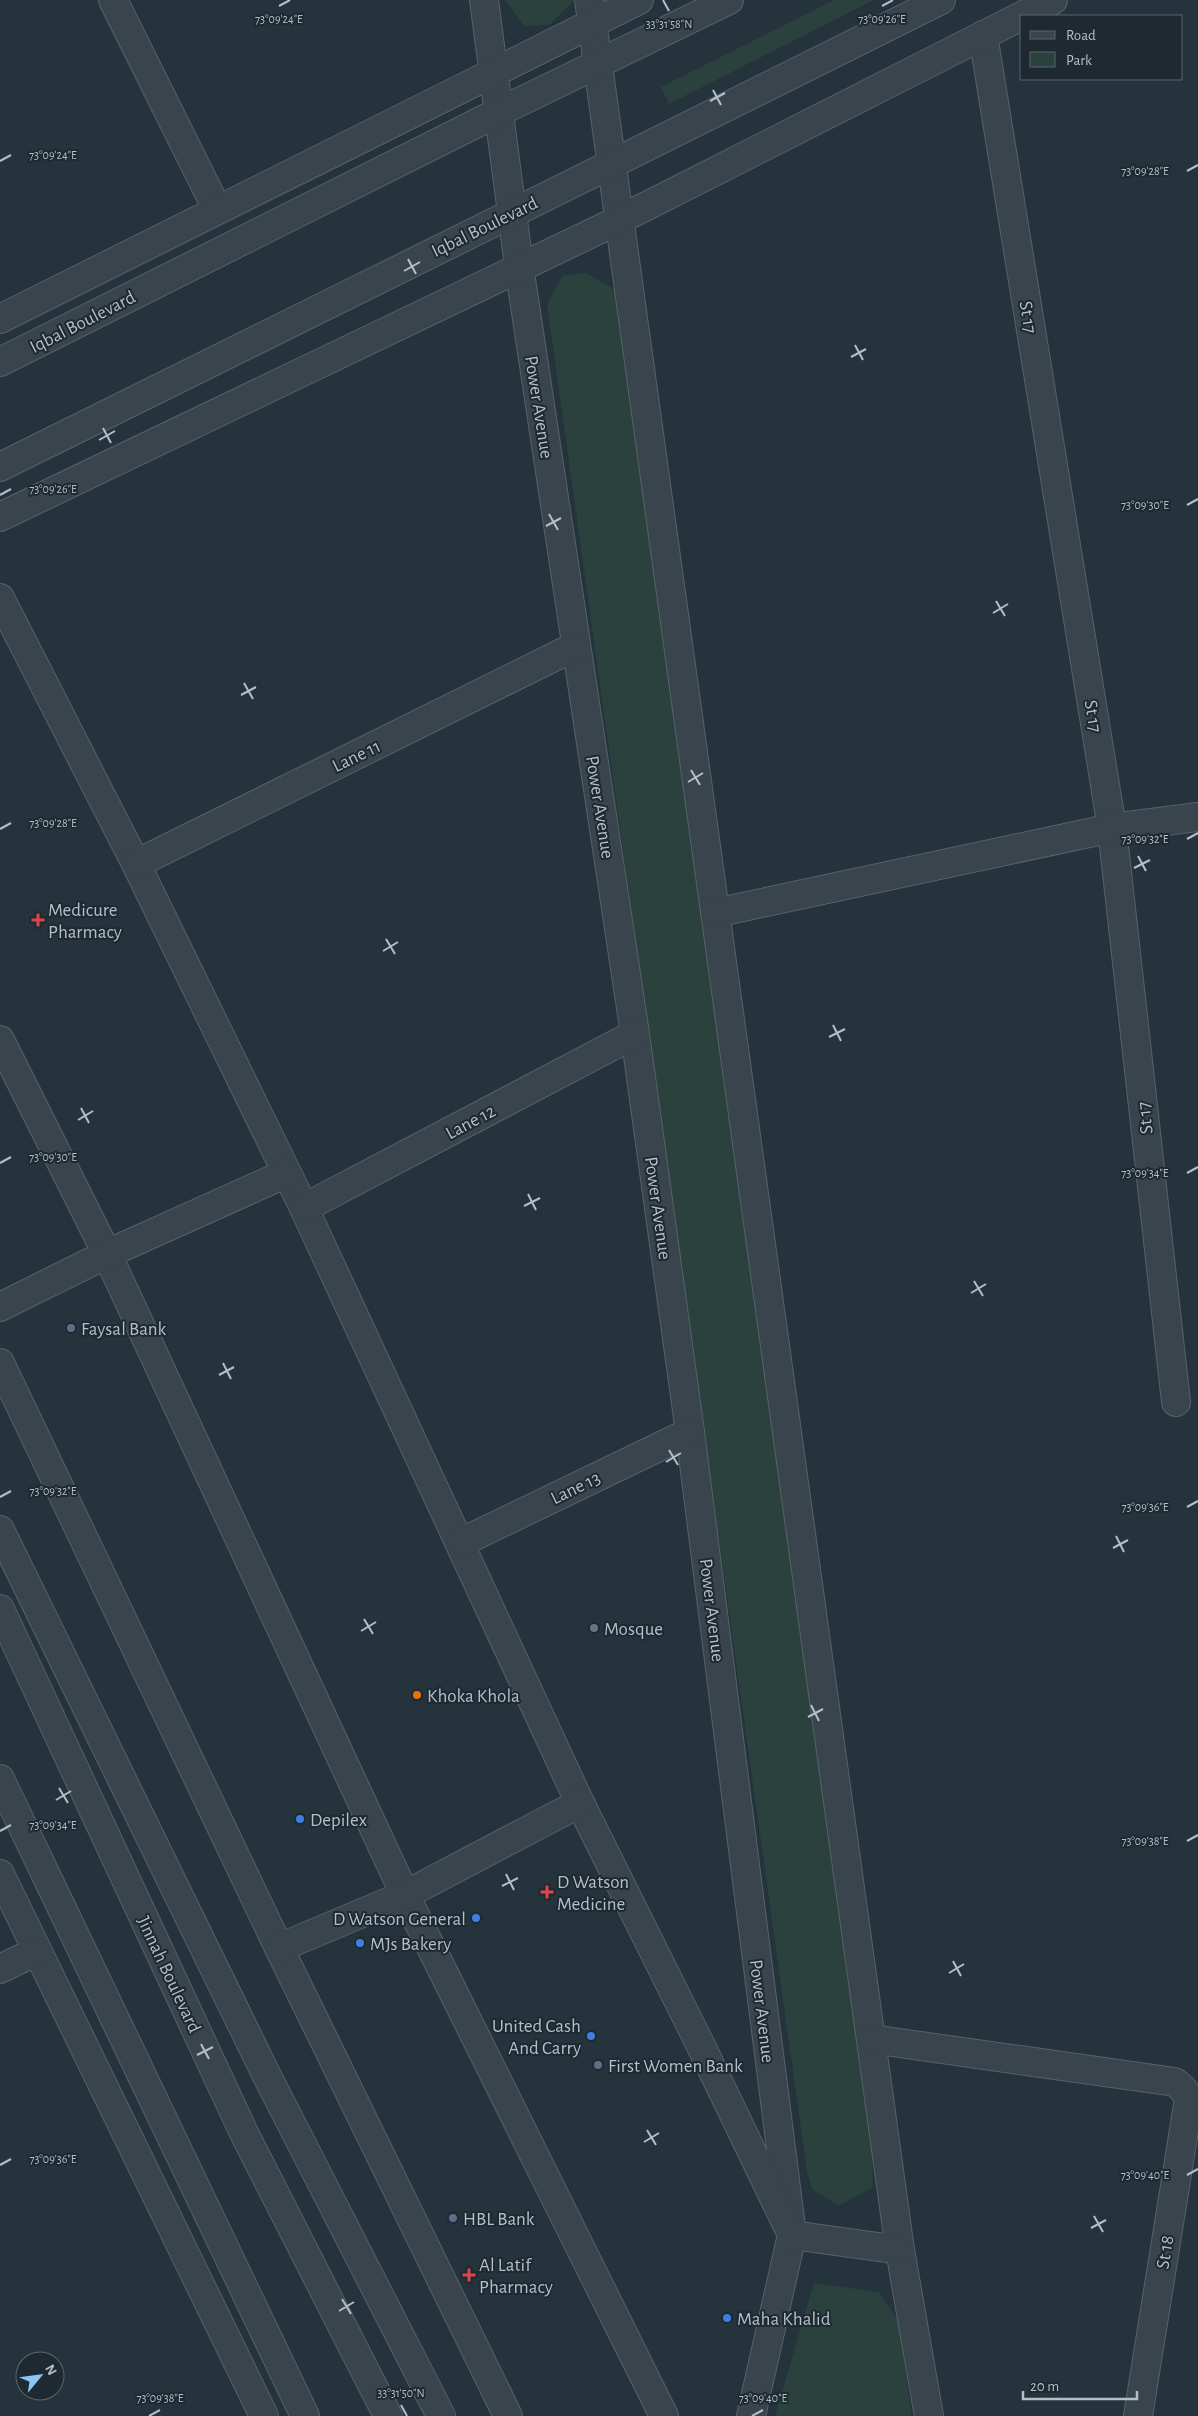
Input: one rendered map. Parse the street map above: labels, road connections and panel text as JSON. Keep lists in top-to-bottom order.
{
  "streets": {
    "street": [
      "Iqbal Boulevard",
      "St 17",
      "Power Avenue",
      "Lane 11",
      "Lane 12",
      "Lane 13",
      "Jinnah Boulevard",
      "St 18"
    ]
  },
  "crossings": [
    ["Iqbal Boulevard", "Power Avenue"],
    ["Power Avenue", "Lane 11"],
    ["Power Avenue", "Lane 12"],
    ["Power Avenue", "Lane 13"]
  ],
  "places": {
    "health": ["Medicure Pharmacy", "D Watson Medicine", "Al Latif Pharmacy"],
    "other": [
      "Faysal Bank",
      "Mosque",
      "Khoka Khola",
      "Depilex",
      "D Watson General",
      "MJs Bakery",
      "United Cash And Carry",
      "First Women Bank",
      "HBL Bank",
      "Maha Khalid"
    ]
  },
  "legend": ["Road", "Park"],
  "scale_bar": "20 m",
  "north": "top right",
  "coordinates": [
    "73°09'26\"E",
    "73°09'24\"E",
    "33°31'58\"N",
    "73°09'28\"E",
    "73°09'30\"E",
    "73°09'32\"E",
    "73°09'34\"E",
    "73°09'36\"E",
    "73°09'38\"E",
    "73°09'40\"E",
    "33°31'50\"N"
  ]
}
